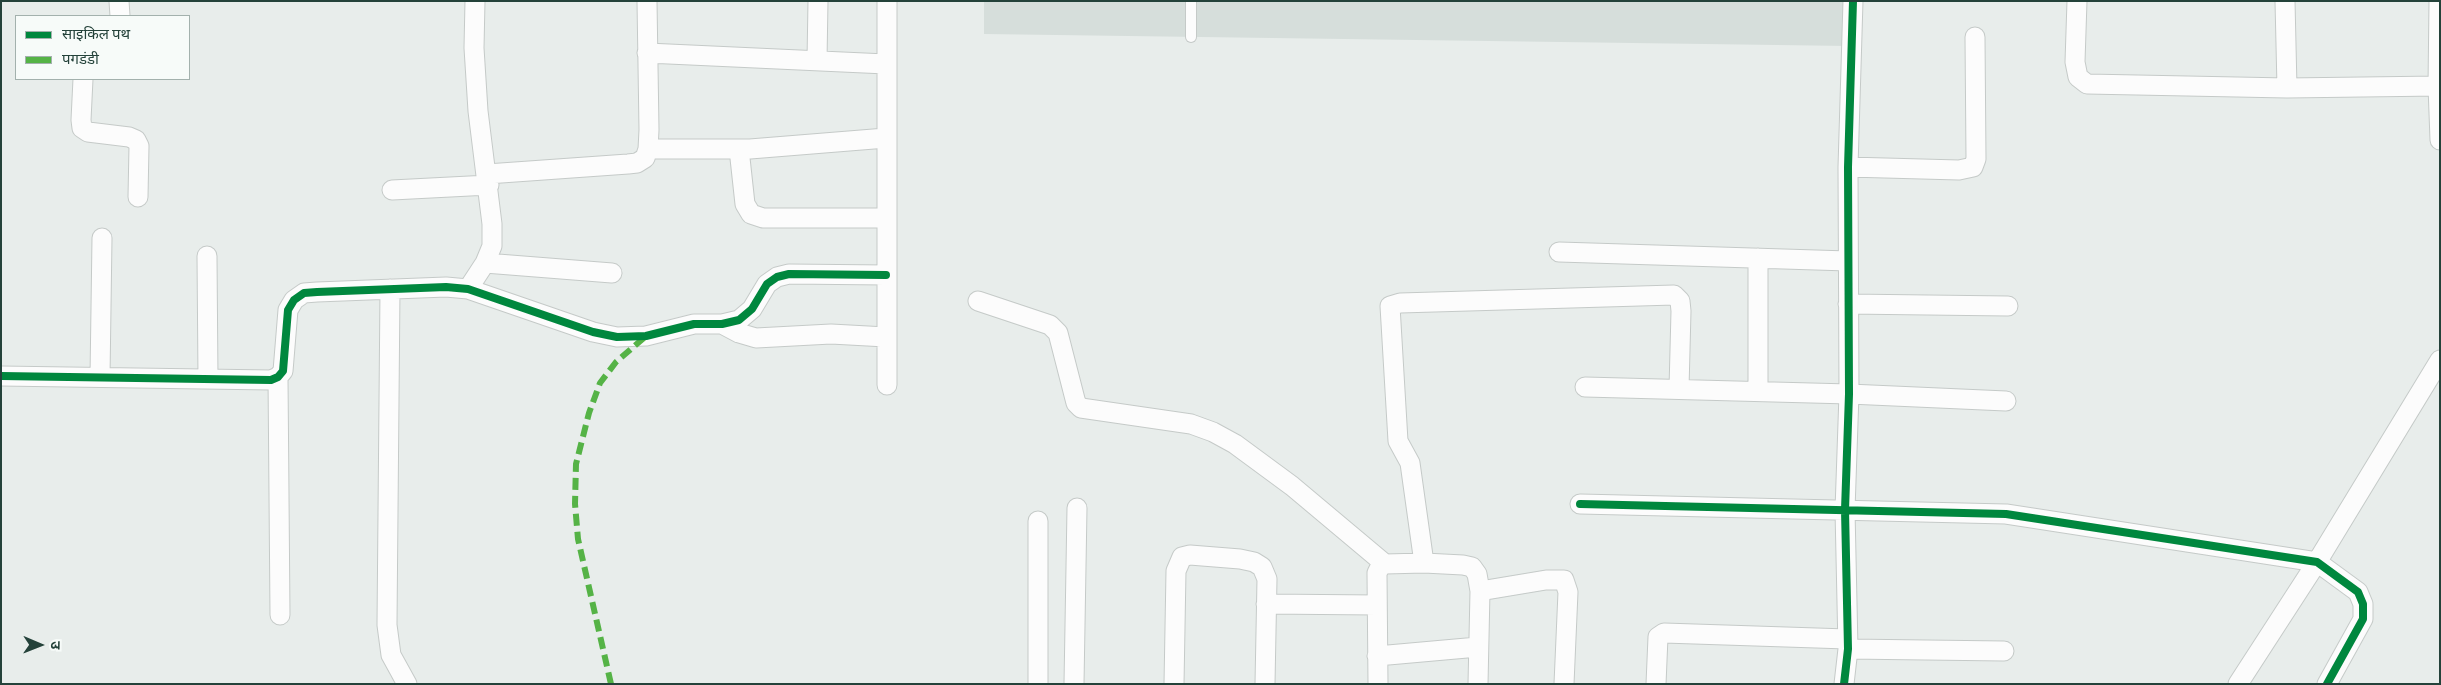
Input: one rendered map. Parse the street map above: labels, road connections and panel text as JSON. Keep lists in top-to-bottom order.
{
  "legend": ["साइकिल पथ", "पगडंडी"],
  "north": "right"
}
